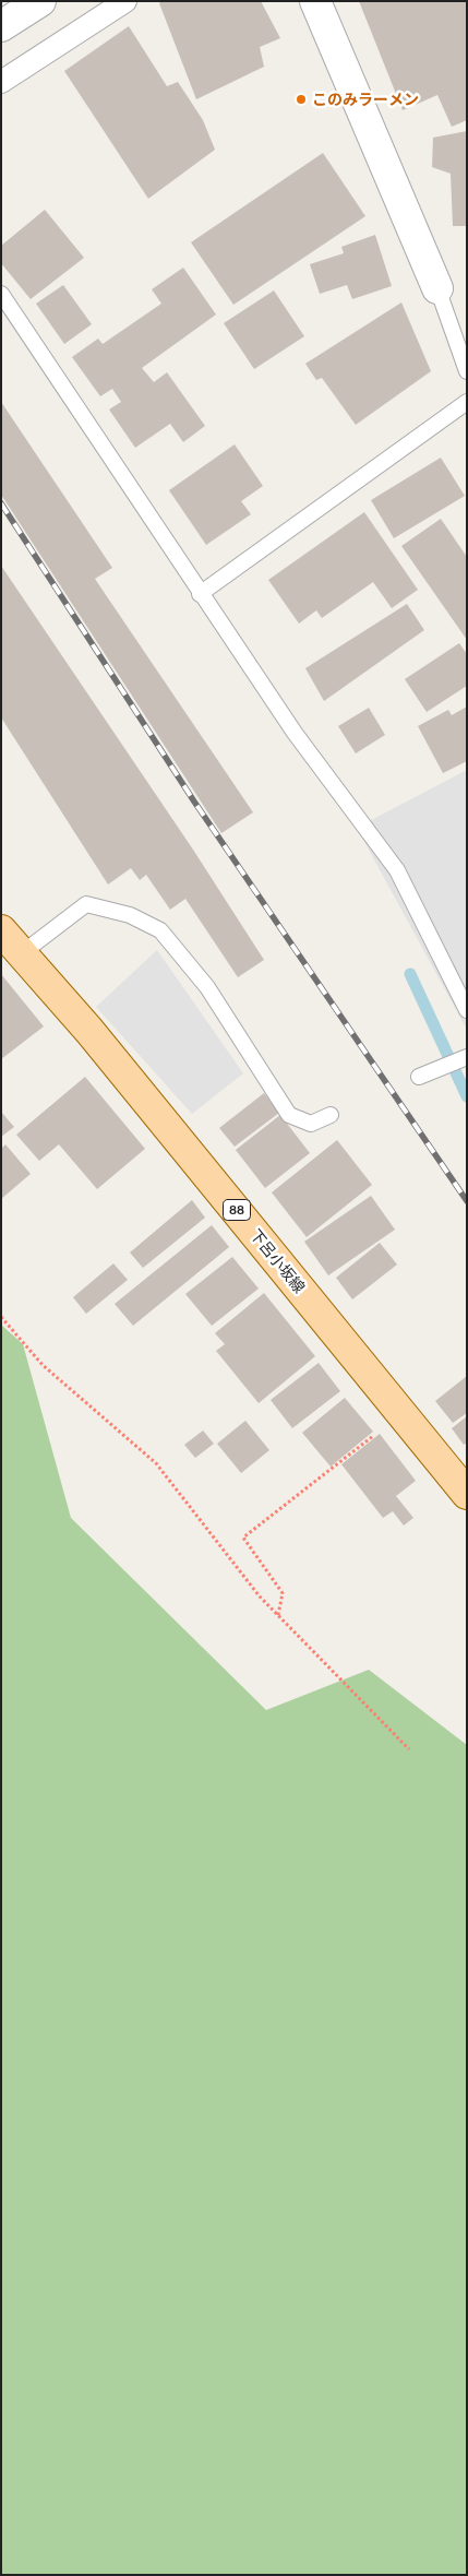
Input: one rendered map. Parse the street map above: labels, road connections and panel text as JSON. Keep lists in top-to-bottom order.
{
  "streets": {
    "main road": ["88", "下呂小坂線"]
  },
  "places": ["このみラーメン"]
}
